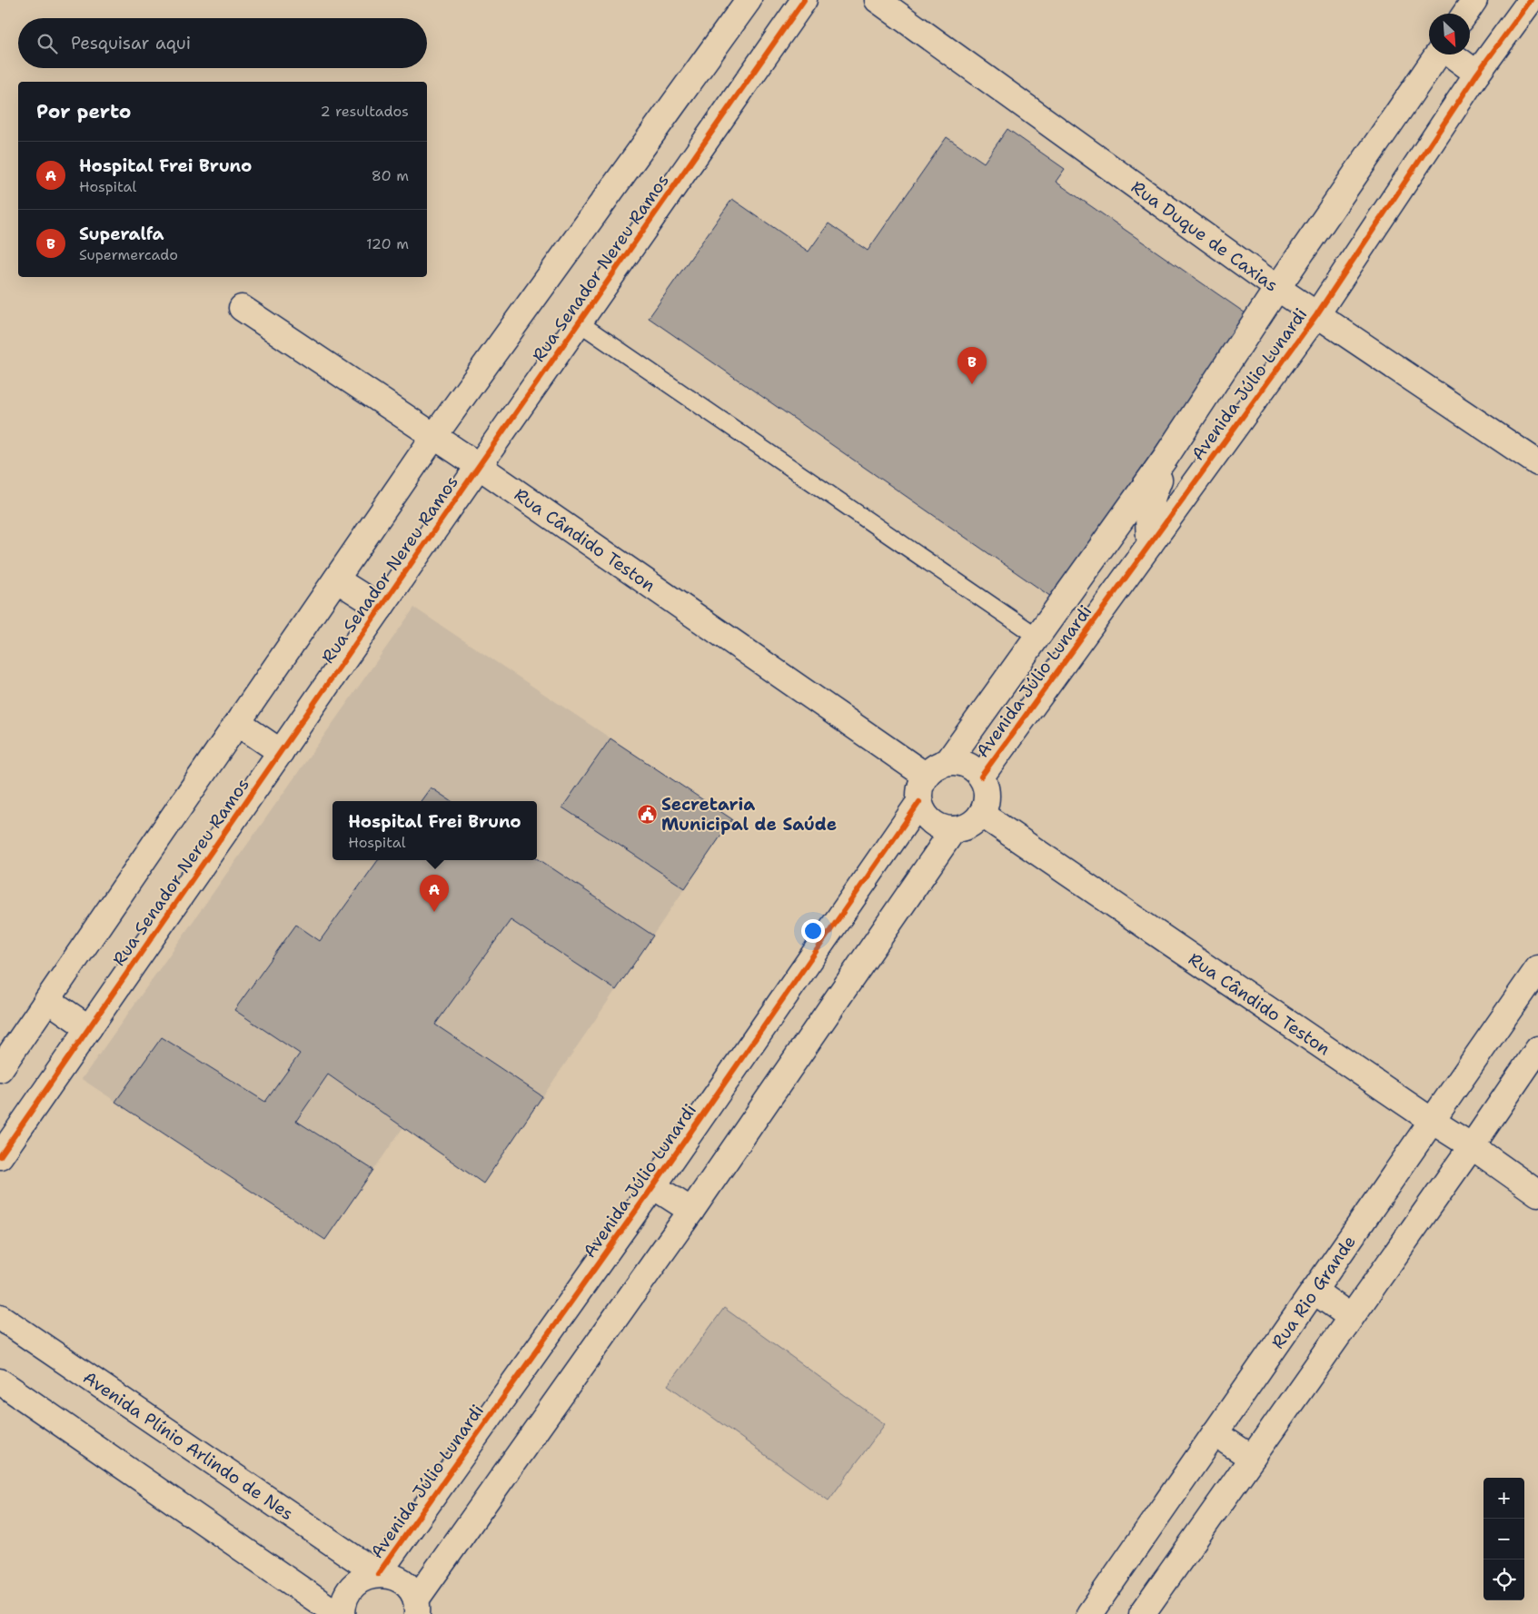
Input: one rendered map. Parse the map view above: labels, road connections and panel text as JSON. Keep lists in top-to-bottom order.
{
  "streets": {
    "street": [
      "Rua Duque de Caxias",
      "Rua Senador Nereu Ramos",
      "Avenida Júlio Lunardi",
      "Rua Cândido Teston",
      "Rua Rio Grande",
      "Avenida Plínio Arlindo de Nes"
    ]
  },
  "crossings": [
    ["Rua Duque de Caxias", "Avenida Júlio Lunardi"],
    ["Rua Senador Nereu Ramos", "Rua Cândido Teston"],
    ["Avenida Júlio Lunardi", "Rua Cândido Teston"],
    ["Avenida Júlio Lunardi", "Avenida Plínio Arlindo de Nes"],
    ["Rua Cândido Teston", "Rua Rio Grande"]
  ],
  "places": {
    "public building": ["Secretaria Municipal de Saúde"]
  },
  "north": "bottom right",
  "page": {
    "search": "Pesquisar aqui",
    "heading": ["Por perto", "2 resultados"],
    "list": [
      {
        "mark": "A",
        "name": "Hospital Frei Bruno",
        "note": "Hospital",
        "value": "80 m"
      },
      {
        "mark": "B",
        "name": "Superalfa",
        "note": "Supermercado",
        "value": "120 m"
      }
    ],
    "pins": ["B", "A"],
    "popup": ["Hospital Frei Bruno", "Hospital"],
    "map_buttons": ["+", "−"]
  }
}
